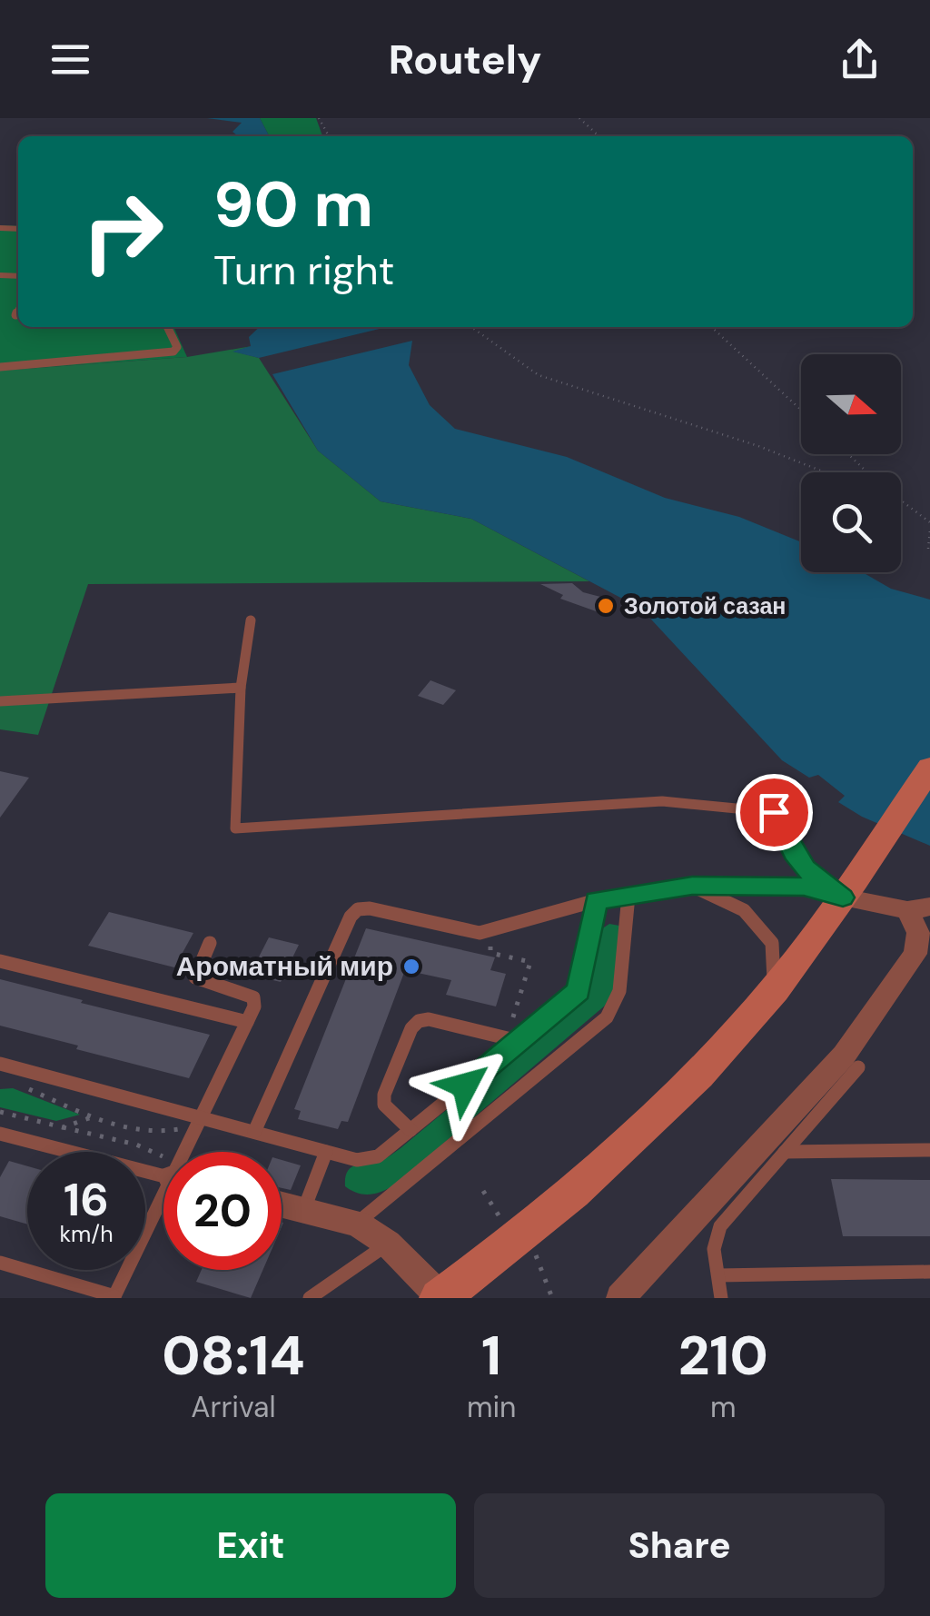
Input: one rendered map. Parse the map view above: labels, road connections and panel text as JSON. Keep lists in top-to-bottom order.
{
  "places": ["Золотой сазан", "Ароматный мир"],
  "north": "right",
  "page": {
    "header": "Routely",
    "turn": ["90 m", "Turn right"],
    "speed": "16 km/h",
    "limit": "20",
    "eta": [
      "08:14",
      "Arrival",
      "1",
      "min",
      "210",
      "m"
    ],
    "buttons": ["Exit", "Share"]
  }
}
